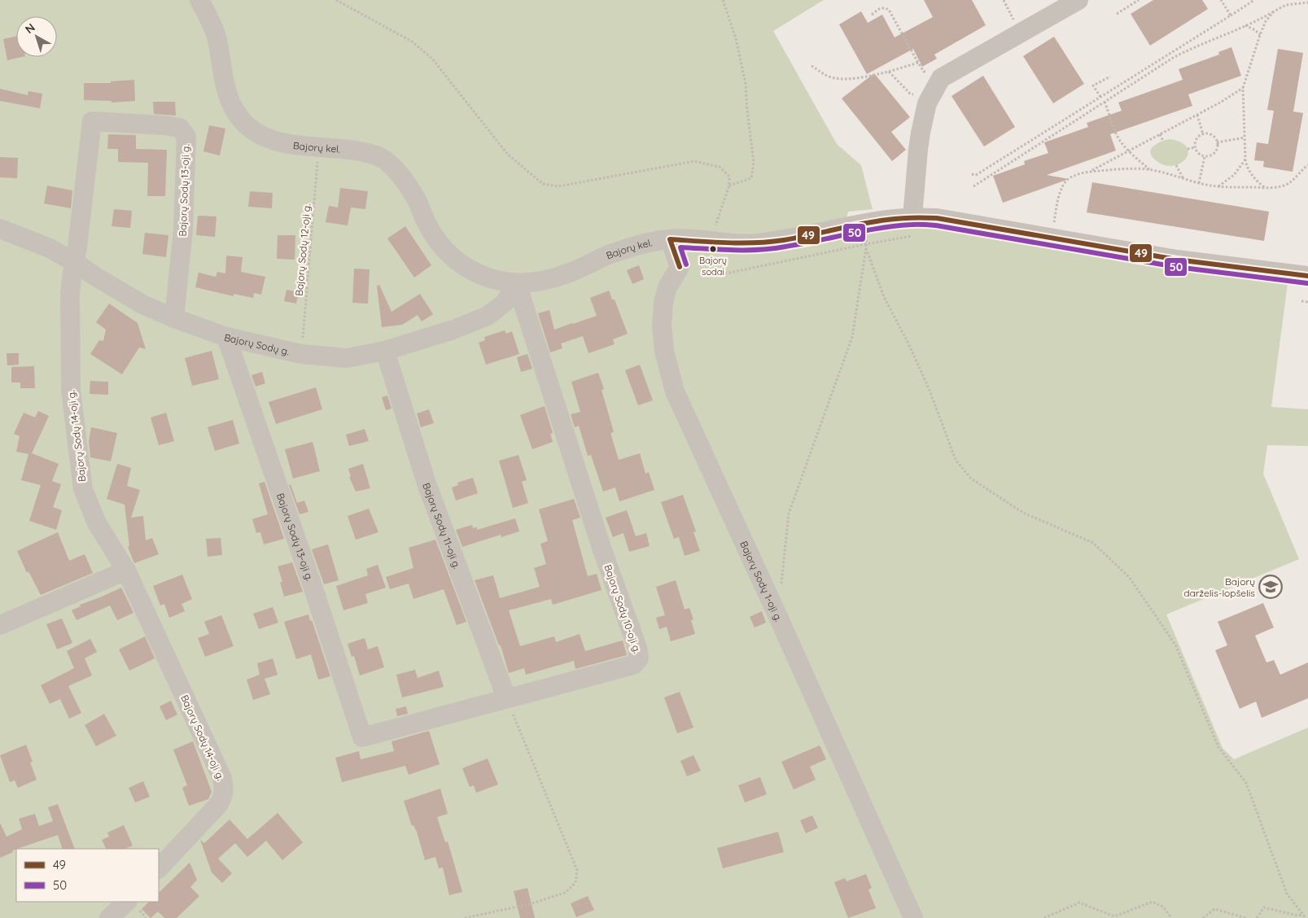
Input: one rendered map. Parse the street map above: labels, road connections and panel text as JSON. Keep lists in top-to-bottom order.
{
  "streets": {
    "street": [
      "Bajorų kel.",
      "Bajorų Sodų 13-oji g.",
      "Bajorų Sodų g.",
      "Bajorų Sodų 14-oji g.",
      "Bajorų Sodų 11-oji g.",
      "Bajorų Sodų 1-oji g.",
      "Bajorų Sodų 10-oji g."
    ],
    "path": ["Bajorų Sodų 12-oji g."]
  },
  "crossings": [
    ["Bajorų kel.", "Bajorų Sodų 12-oji g."],
    ["Bajorų kel.", "Bajorų Sodų g."],
    ["Bajorų kel.", "Bajorų Sodų 1-oji g."],
    ["Bajorų kel.", "Bajorų Sodų 10-oji g."],
    ["Bajorų Sodų 13-oji g.", "Bajorų Sodų g."],
    ["Bajorų Sodų 13-oji g.", "Bajorų Sodų 14-oji g."],
    ["Bajorų Sodų 13-oji g.", "Bajorų Sodų 10-oji g."],
    ["Bajorų Sodų 12-oji g.", "Bajorų Sodų g."],
    ["Bajorų Sodų g.", "Bajorų Sodų 14-oji g."],
    ["Bajorų Sodų g.", "Bajorų Sodų 11-oji g."],
    ["Bajorų Sodų g.", "Bajorų Sodų 10-oji g."],
    ["Bajorų Sodų 11-oji g.", "Bajorų Sodų 10-oji g."]
  ],
  "places": {
    "other": ["Bajorų sodai"],
    "school or university": ["Bajorų darželis-lopšelis"]
  },
  "lines": ["transit line 49", "transit line 50"],
  "legend": ["49", "50"],
  "north": "top left"
}
